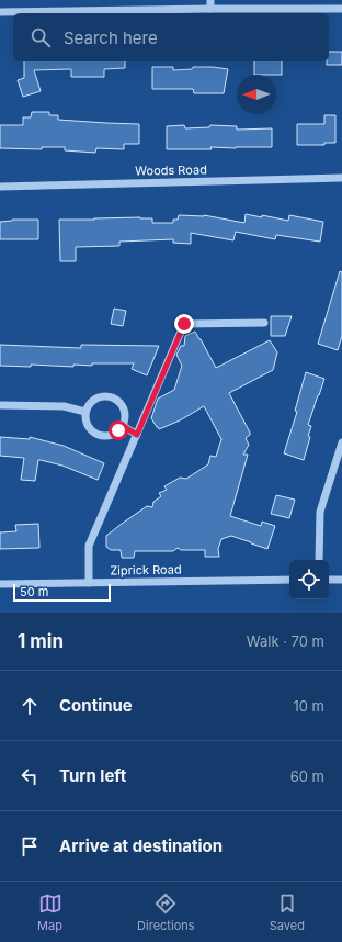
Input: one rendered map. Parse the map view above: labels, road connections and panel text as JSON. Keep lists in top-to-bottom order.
{
  "streets": {
    "street": ["Woods Road", "Ziprick Road"]
  },
  "scale_bar": "50 m",
  "north": "left",
  "page": {
    "search": "Search here",
    "scale": "50 m",
    "heading": ["1 min", "Walk · 70 m"],
    "list": [
      ["Continue", "10 m"],
      ["Turn left", "60 m"],
      "Arrive at destination"
    ],
    "nav": ["Map", "Directions", "Saved"]
  }
}
